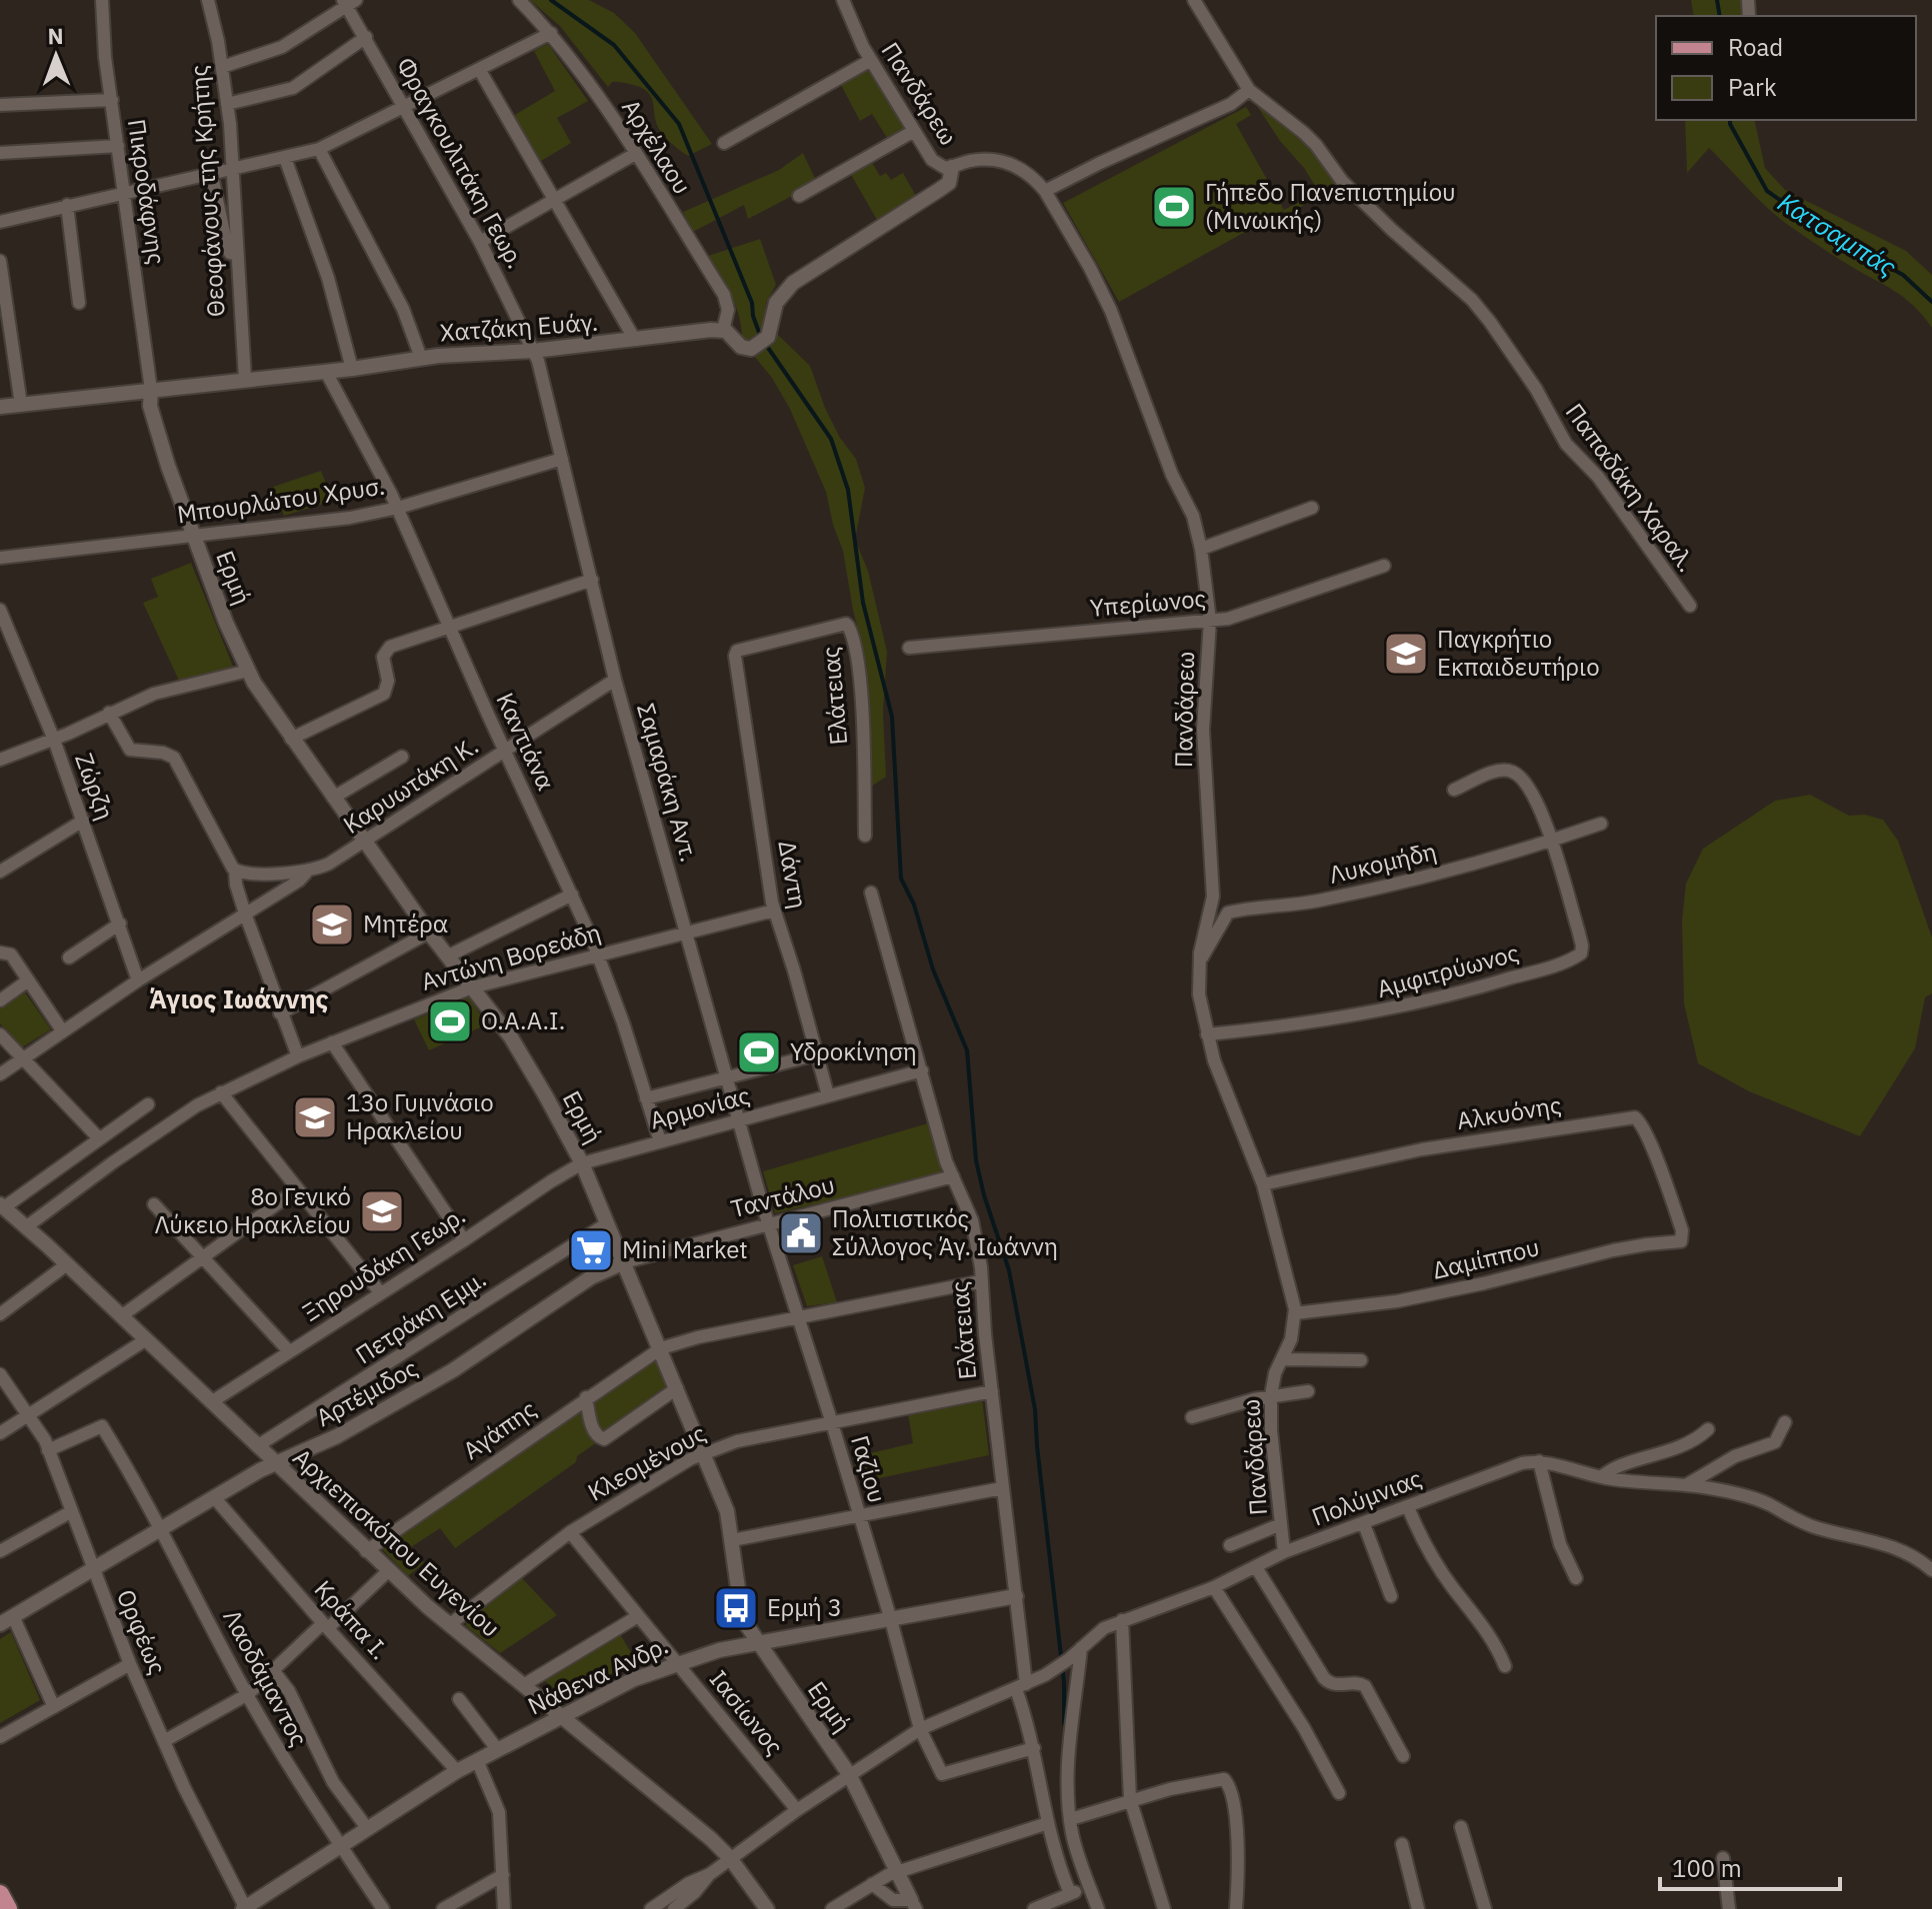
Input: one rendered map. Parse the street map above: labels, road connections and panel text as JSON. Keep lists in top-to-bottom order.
{
  "streets": {
    "street": [
      "Πανδάρεω",
      "Αρχέλαου",
      "Φραγκουλιτάκη Γεωρ.",
      "Θεοφάνους της Κρήτης",
      "Πικροδάφνης",
      "Χατζάκη Ευάγ.",
      "Παπαδάκη Χαραλ.",
      "Μπουρλώτου Χρυσ.",
      "Ερμή",
      "Υπερίωνος",
      "Ελάτειας",
      "Καντιάνα",
      "Σαμαράκη Αντ.",
      "Καρυωτάκη Κ.",
      "Ζώρζη",
      "Λυκομήδη",
      "Δάντη",
      "Αντώνη Βορεάδη",
      "Αμφιτρύωνος",
      "Αρμονίας",
      "Αλκυόνης",
      "Ταντάλου",
      "Δαμίππου",
      "Ξηρουδάκη Γεωρ.",
      "Πετράκη Εμμ.",
      "Αρτέμιδος",
      "Αγάπης",
      "Κλεομένους",
      "Γαζίου",
      "Πολύμνιας",
      "Αρχιεπισκόπου Ευγενίου",
      "Κράπα Ι.",
      "Ορφέως",
      "Νάθενα Ανδρ.",
      "Λαοδάμαντος",
      "Ιασίωνος"
    ]
  },
  "crossings": [
    ["Πανδάρεω", "Υπερίωνος"],
    ["Πανδάρεω", "Λυκομήδη"],
    ["Πανδάρεω", "Αμφιτρύωνος"],
    ["Πανδάρεω", "Αλκυόνης"],
    ["Πανδάρεω", "Δαμίππου"],
    ["Πανδάρεω", "Πολύμνιας"],
    ["Αρχέλαου", "Χατζάκη Ευάγ."],
    ["Φραγκουλιτάκη Γεωρ.", "Χατζάκη Ευάγ."],
    ["Φραγκουλιτάκη Γεωρ.", "Σαμαράκη Αντ."],
    ["Θεοφάνους της Κρήτης", "Χατζάκη Ευάγ."],
    ["Πικροδάφνης", "Χατζάκη Ευάγ."],
    ["Πικροδάφνης", "Ερμή"],
    ["Χατζάκη Ευάγ.", "Ερμή"],
    ["Χατζάκη Ευάγ.", "Καντιάνα"],
    ["Χατζάκη Ευάγ.", "Σαμαράκη Αντ."],
    ["Μπουρλώτου Χρυσ.", "Ερμή"],
    ["Μπουρλώτου Χρυσ.", "Καντιάνα"],
    ["Μπουρλώτου Χρυσ.", "Σαμαράκη Αντ."],
    ["Ερμή", "Καρυωτάκη Κ."],
    ["Ερμή", "Αντώνη Βορεάδη"],
    ["Ερμή", "Αρμονίας"],
    ["Ερμή", "Ταντάλου"],
    ["Ερμή", "Ξηρουδάκη Γεωρ."],
    ["Ερμή", "Πετράκη Εμμ."],
    ["Ερμή", "Αρτέμιδος"],
    ["Ερμή", "Αγάπης"],
    ["Ερμή", "Κλεομένους"],
    ["Ερμή", "Πολύμνιας"],
    ["Ερμή", "Νάθενα Ανδρ."],
    ["Ελάτειας", "Δάντη"],
    ["Ελάτειας", "Αρμονίας"],
    ["Ελάτειας", "Ταντάλου"],
    ["Ελάτειας", "Αγάπης"],
    ["Ελάτειας", "Κλεομένους"],
    ["Ελάτειας", "Γαζίου"],
    ["Ελάτειας", "Πολύμνιας"],
    ["Ελάτειας", "Νάθενα Ανδρ."],
    ["Καντιάνα", "Καρυωτάκη Κ."],
    ["Καντιάνα", "Αντώνη Βορεάδη"],
    ["Καντιάνα", "Αρμονίας"],
    ["Σαμαράκη Αντ.", "Καρυωτάκη Κ."],
    ["Σαμαράκη Αντ.", "Αντώνη Βορεάδη"],
    ["Σαμαράκη Αντ.", "Αρμονίας"],
    ["Σαμαράκη Αντ.", "Ταντάλου"],
    ["Σαμαράκη Αντ.", "Γαζίου"],
    ["Καρυωτάκη Κ.", "Ζώρζη"],
    ["Λυκομήδη", "Αμφιτρύωνος"],
    ["Δάντη", "Αντώνη Βορεάδη"],
    ["Δάντη", "Αρμονίας"],
    ["Αντώνη Βορεάδη", "Αρχιεπισκόπου Ευγενίου"],
    ["Αρμονίας", "Ξηρουδάκη Γεωρ."],
    ["Αλκυόνης", "Δαμίππου"],
    ["Ταντάλου", "Αρτέμιδος"],
    ["Ταντάλου", "Γαζίου"],
    ["Ξηρουδάκη Γεωρ.", "Αρχιεπισκόπου Ευγενίου"],
    ["Πετράκη Εμμ.", "Αρχιεπισκόπου Ευγενίου"],
    ["Αρτέμιδος", "Αρχιεπισκόπου Ευγενίου"],
    ["Αρτέμιδος", "Κράπα Ι."],
    ["Αρτέμιδος", "Ορφέως"],
    ["Αρτέμιδος", "Λαοδάμαντος"],
    ["Αγάπης", "Γαζίου"],
    ["Αγάπης", "Αρχιεπισκόπου Ευγενίου"],
    ["Κλεομένους", "Γαζίου"],
    ["Κλεομένους", "Αρχιεπισκόπου Ευγενίου"],
    ["Κλεομένους", "Ιασίωνος"],
    ["Γαζίου", "Πολύμνιας"],
    ["Γαζίου", "Νάθενα Ανδρ."],
    ["Πολύμνιας", "Αρχιεπισκόπου Ευγενίου"],
    ["Πολύμνιας", "Ιασίωνος"],
    ["Αρχιεπισκόπου Ευγενίου", "Νάθενα Ανδρ."],
    ["Κράπα Ι.", "Νάθενα Ανδρ."],
    ["Ορφέως", "Νάθενα Ανδρ."],
    ["Ορφέως", "Λαοδάμαντος"],
    ["Νάθενα Ανδρ.", "Λαοδάμαντος"],
    ["Νάθενα Ανδρ.", "Ιασίωνος"]
  ],
  "districts": ["Άγιος Ιωάννης"],
  "water": ["Κατσαμπάς"],
  "places": {
    "sports": ["Γήπεδο Πανεπιστημίου (Μινωικής)", "Ο.Α.Α.Ι.", "Υδροκίνηση"],
    "school or university": [
      "Παγκρήτιο Εκπαιδευτήριο",
      "Μητέρα",
      "13o Γυμνάσιο Ηρακλείου",
      "8ο Γενικό Λύκειο Ηρακλείου"
    ],
    "public building": ["Πολιτιστικός Σύλλογος Άγ. Ιωάννη"],
    "supermarket": ["Mini Market"],
    "bus stop": ["Ερμή 3"]
  },
  "legend": ["Road", "Park"],
  "scale_bar": "100 m",
  "north": "top"
}
